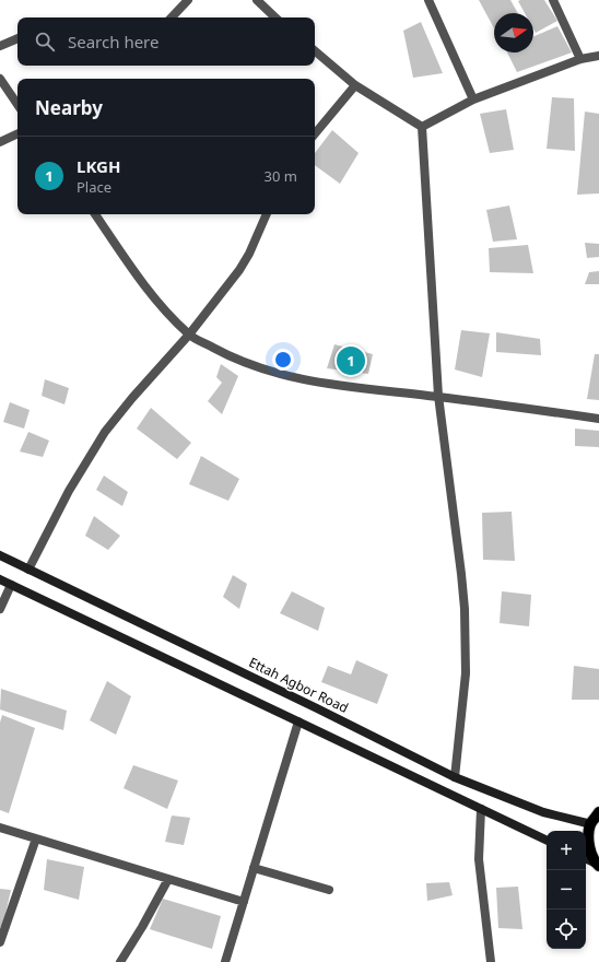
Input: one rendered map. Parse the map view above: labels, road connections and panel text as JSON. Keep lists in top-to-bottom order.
{
  "streets": {
    "main road": ["Ettah Agbor Road"]
  },
  "north": "right",
  "page": {
    "search": "Search here",
    "heading": "Nearby",
    "list": [
      {
        "mark": "1",
        "name": "LKGH",
        "note": "Place",
        "value": "30 m"
      }
    ],
    "pins": "1",
    "map_buttons": ["+", "−"]
  }
}
